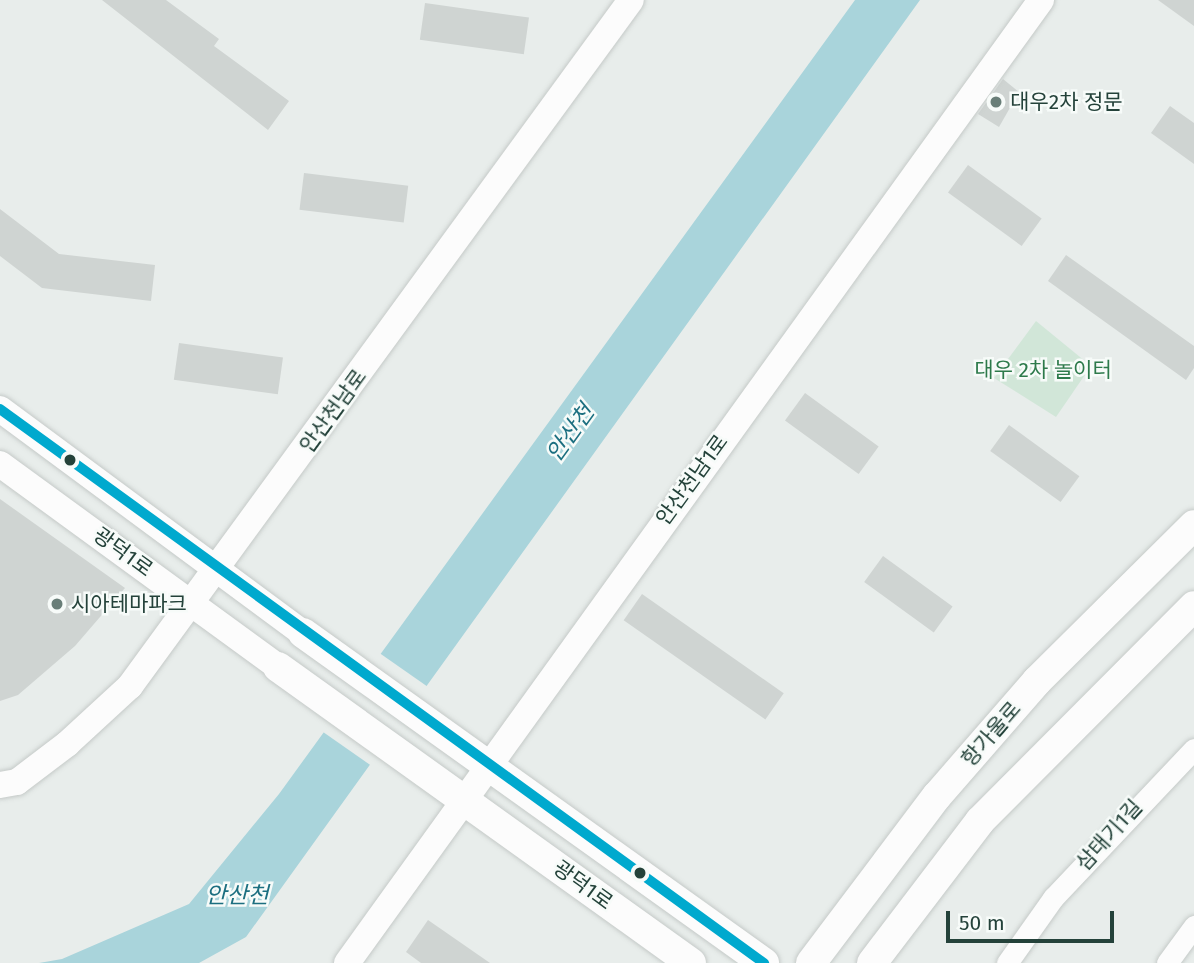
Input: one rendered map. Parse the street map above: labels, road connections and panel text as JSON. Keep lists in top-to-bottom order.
{
  "streets": {
    "main road": ["광덕1로", "항가울로"],
    "street": ["안산천남로", "안산천남1로", "삼태기1길"]
  },
  "crossings": [
    ["안산천남로", "광덕1로"],
    ["안산천남1로", "광덕1로"]
  ],
  "water": ["안산천"],
  "parks": ["대우 2차 놀이터"],
  "places": ["대우2차 정문", "시아테마파크"],
  "scale_bar": "50 m"
}
